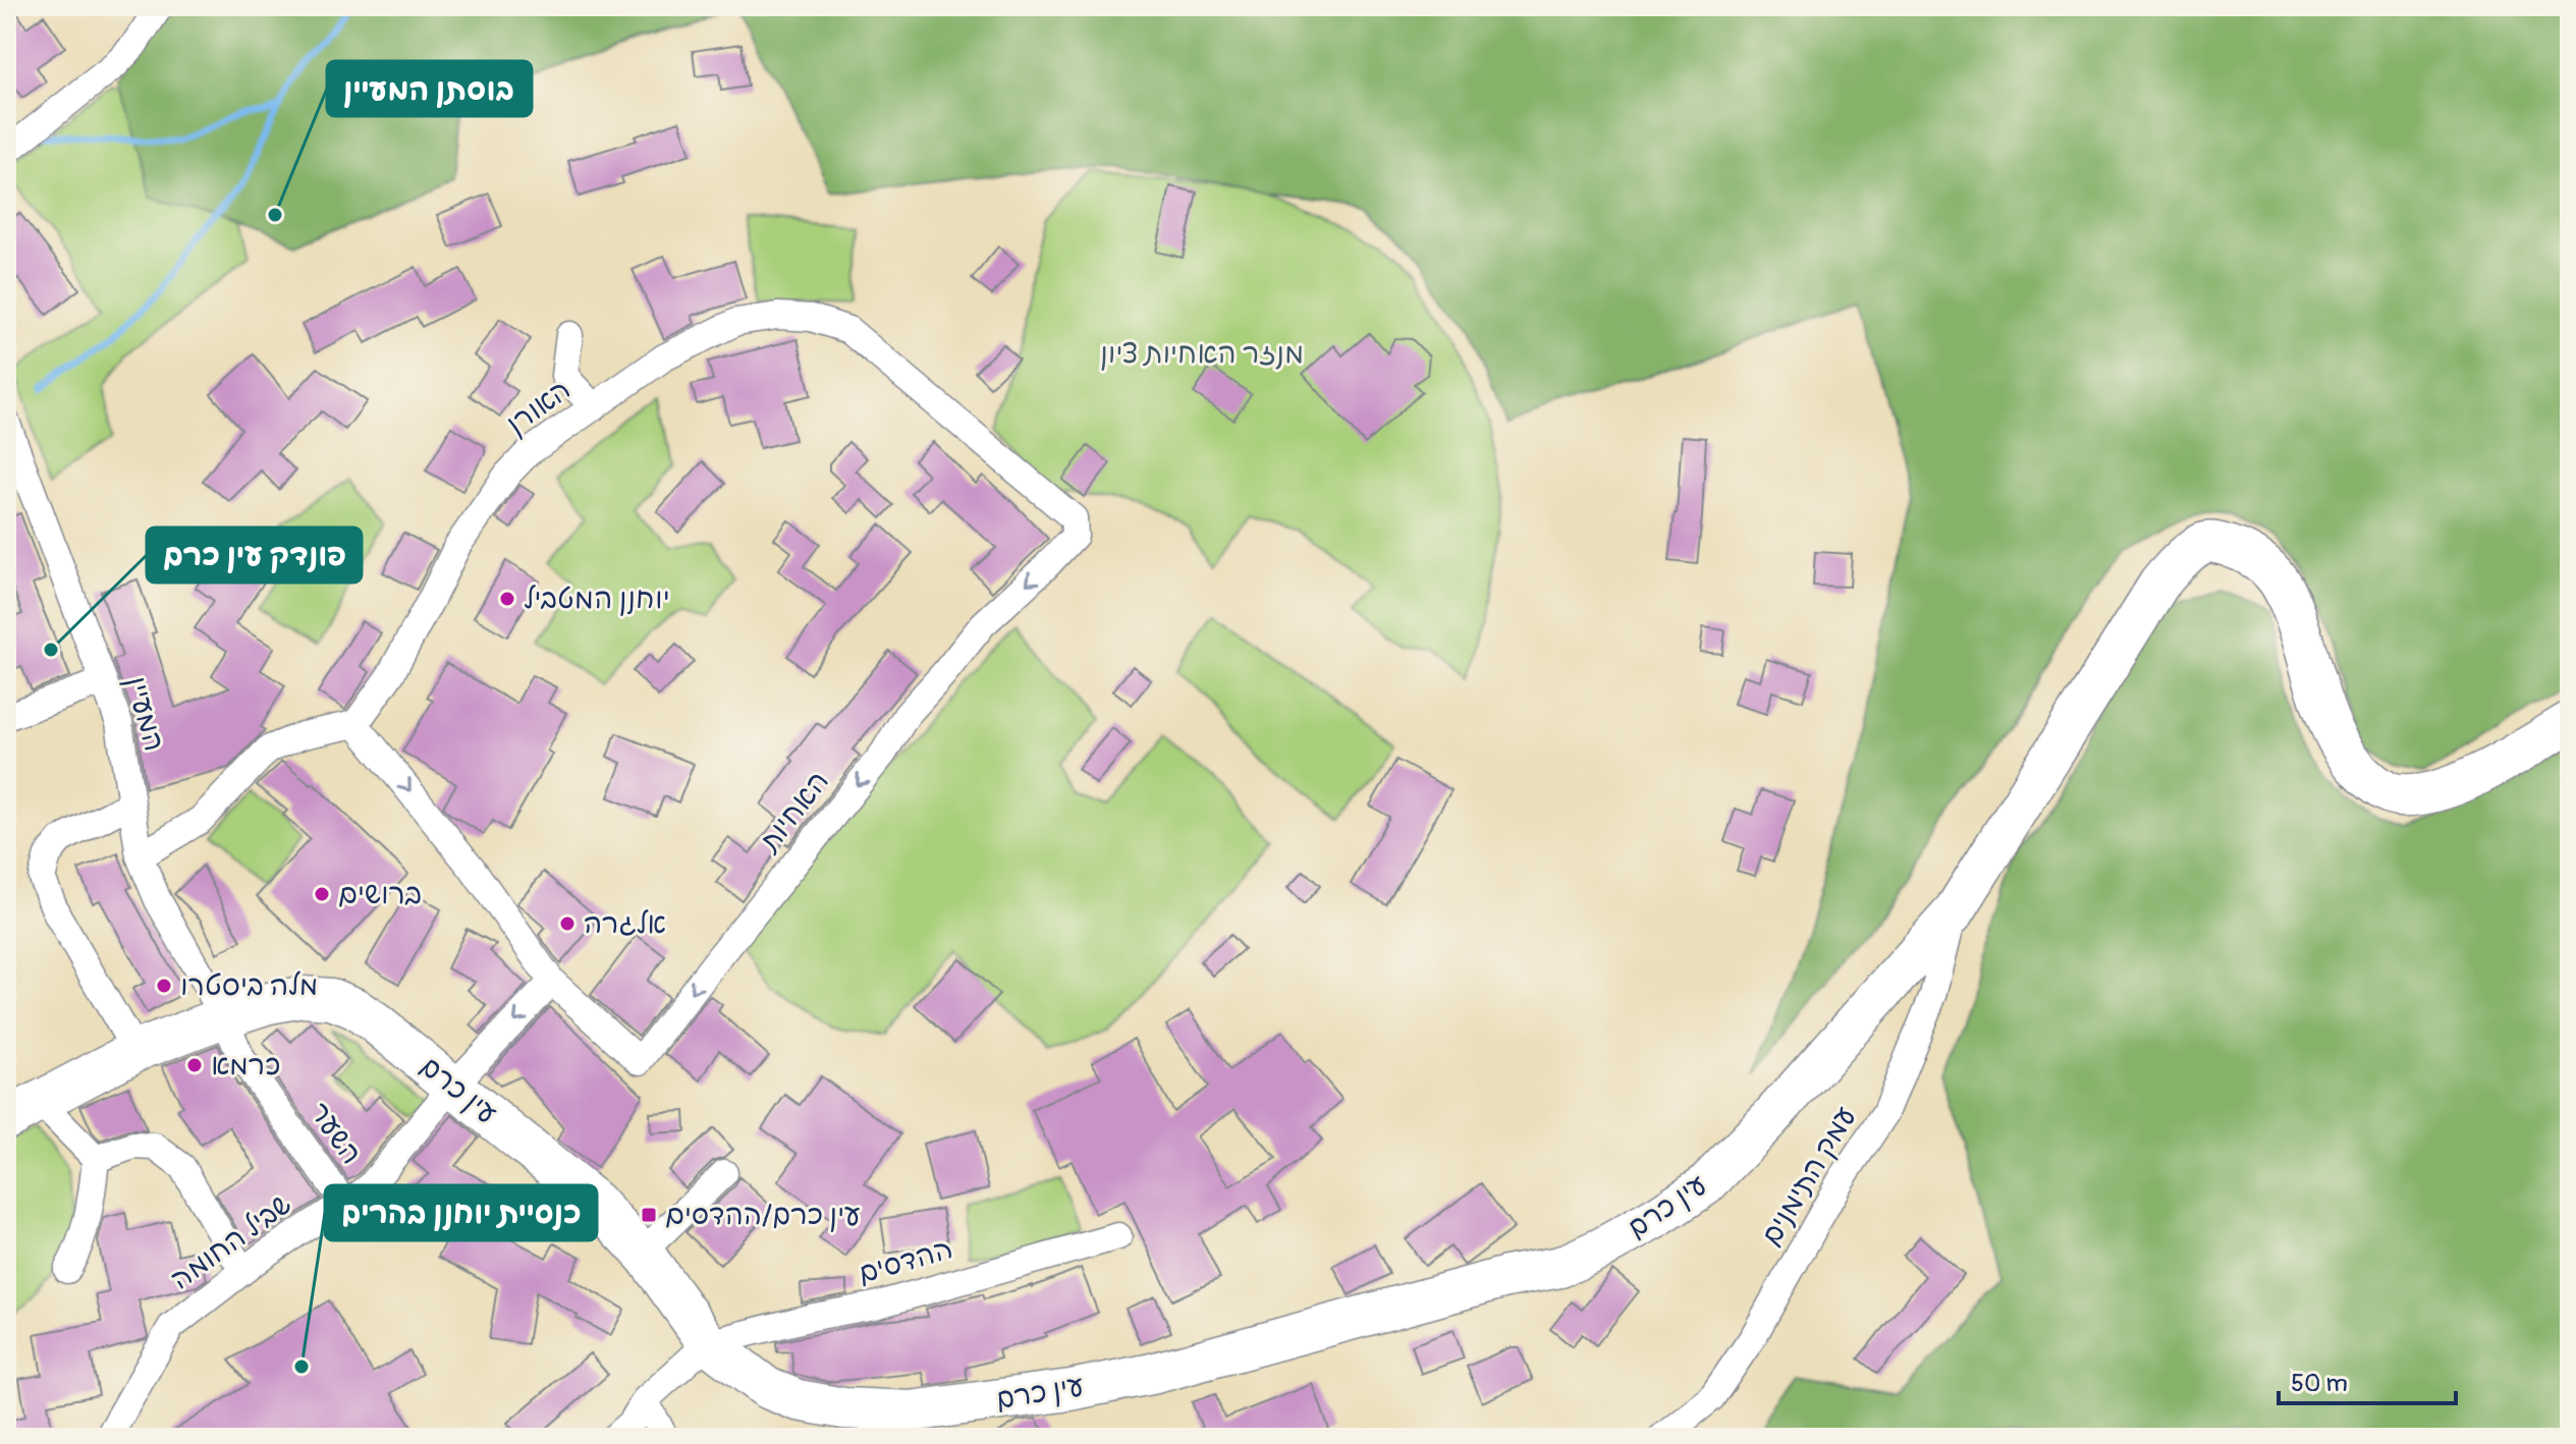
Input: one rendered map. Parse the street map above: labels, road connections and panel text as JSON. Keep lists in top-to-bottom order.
{
  "streets": {
    "main road": ["עין כרם"],
    "street": [
      "האורן",
      "המעיין",
      "האחיות",
      "השער",
      "עמק התימנים",
      "שביל החומה",
      "ההדסים"
    ]
  },
  "crossings": [
    ["האורן", "האחיות"],
    ["המעיין", "עין כרם"],
    ["המעיין", "השער"],
    ["עין כרם", "השער"],
    ["עין כרם", "עמק התימנים"],
    ["עין כרם", "שביל החומה"],
    ["עין כרם", "ההדסים"],
    ["השער", "שביל החומה"]
  ],
  "parks": ["מנזר האחיות ציון"],
  "places": {
    "other": [
      "בוסתן המעיין",
      "יוחנן המטביל",
      "פונדק עין כרם",
      "ברושים",
      "אלגרה",
      "מלה ביסטרו",
      "כרמא",
      "כנסיית יוחנן בהרים"
    ],
    "transit": ["עין כרם/ההדסים"]
  },
  "scale_bar": "50 m"
}
